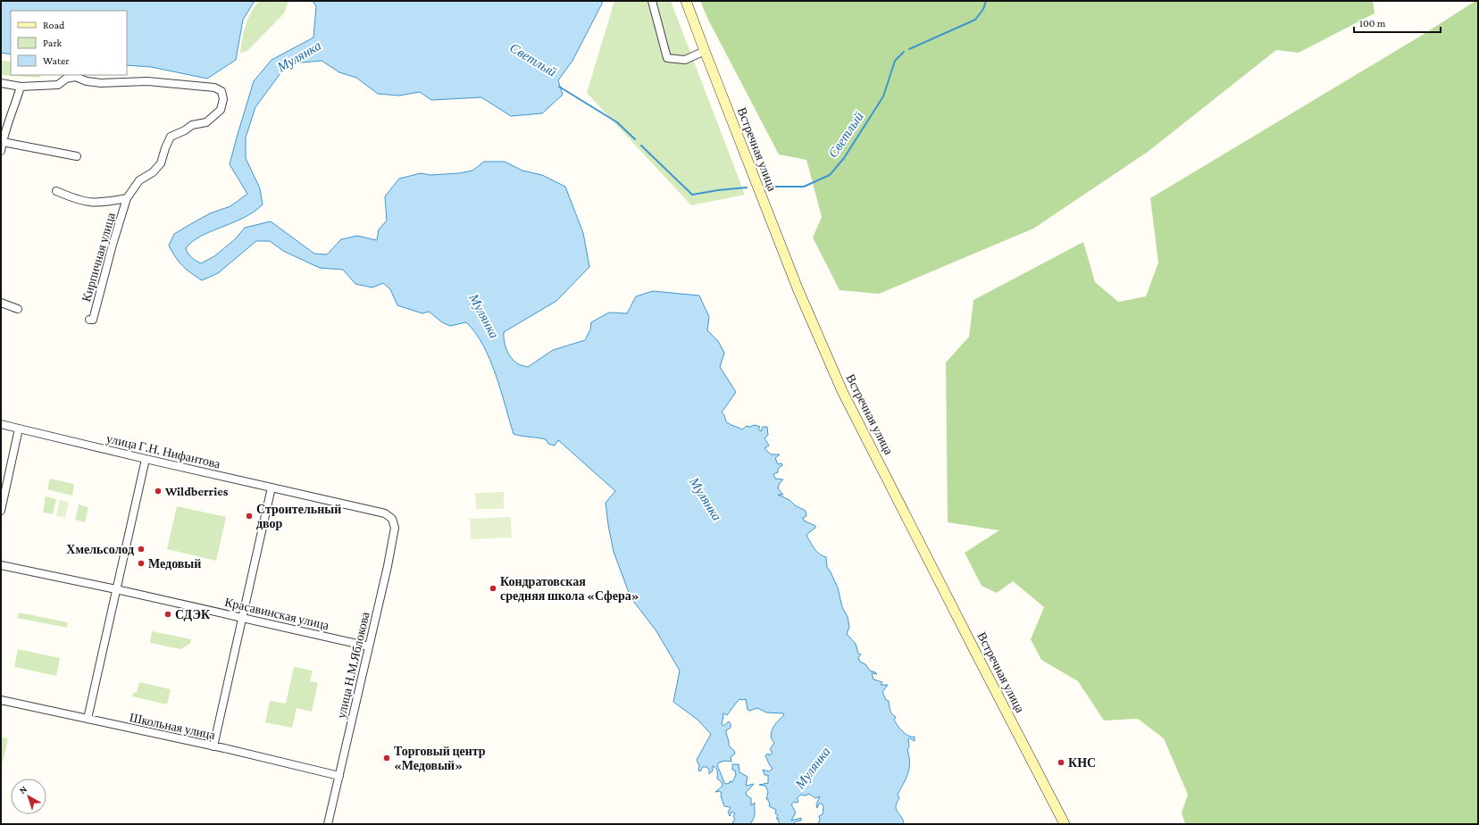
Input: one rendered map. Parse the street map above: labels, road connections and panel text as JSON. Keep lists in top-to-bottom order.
{
  "streets": {
    "main road": ["Встречная улица"],
    "street": [
      "Кирпичная улица",
      "улица Г.Н. Нифантова",
      "Красавинская улица",
      "улица Н.М.Яблокова",
      "Школьная улица"
    ]
  },
  "crossings": [
    ["улица Г.Н. Нифантова", "улица Н.М.Яблокова"],
    ["Красавинская улица", "улица Н.М.Яблокова"],
    ["улица Н.М.Яблокова", "Школьная улица"]
  ],
  "water": ["Мулянка", "Светлый"],
  "places": [
    "Wildberries",
    "Строительный двор",
    "Хмельсолод",
    "Медовый",
    "Кондратовская средняя школа «Сфера»",
    "СДЭК",
    "Торговый центр «Медовый»",
    "КНС"
  ],
  "legend": ["Road", "Park", "Water"],
  "scale_bar": "100 m",
  "north": "top left"
}
